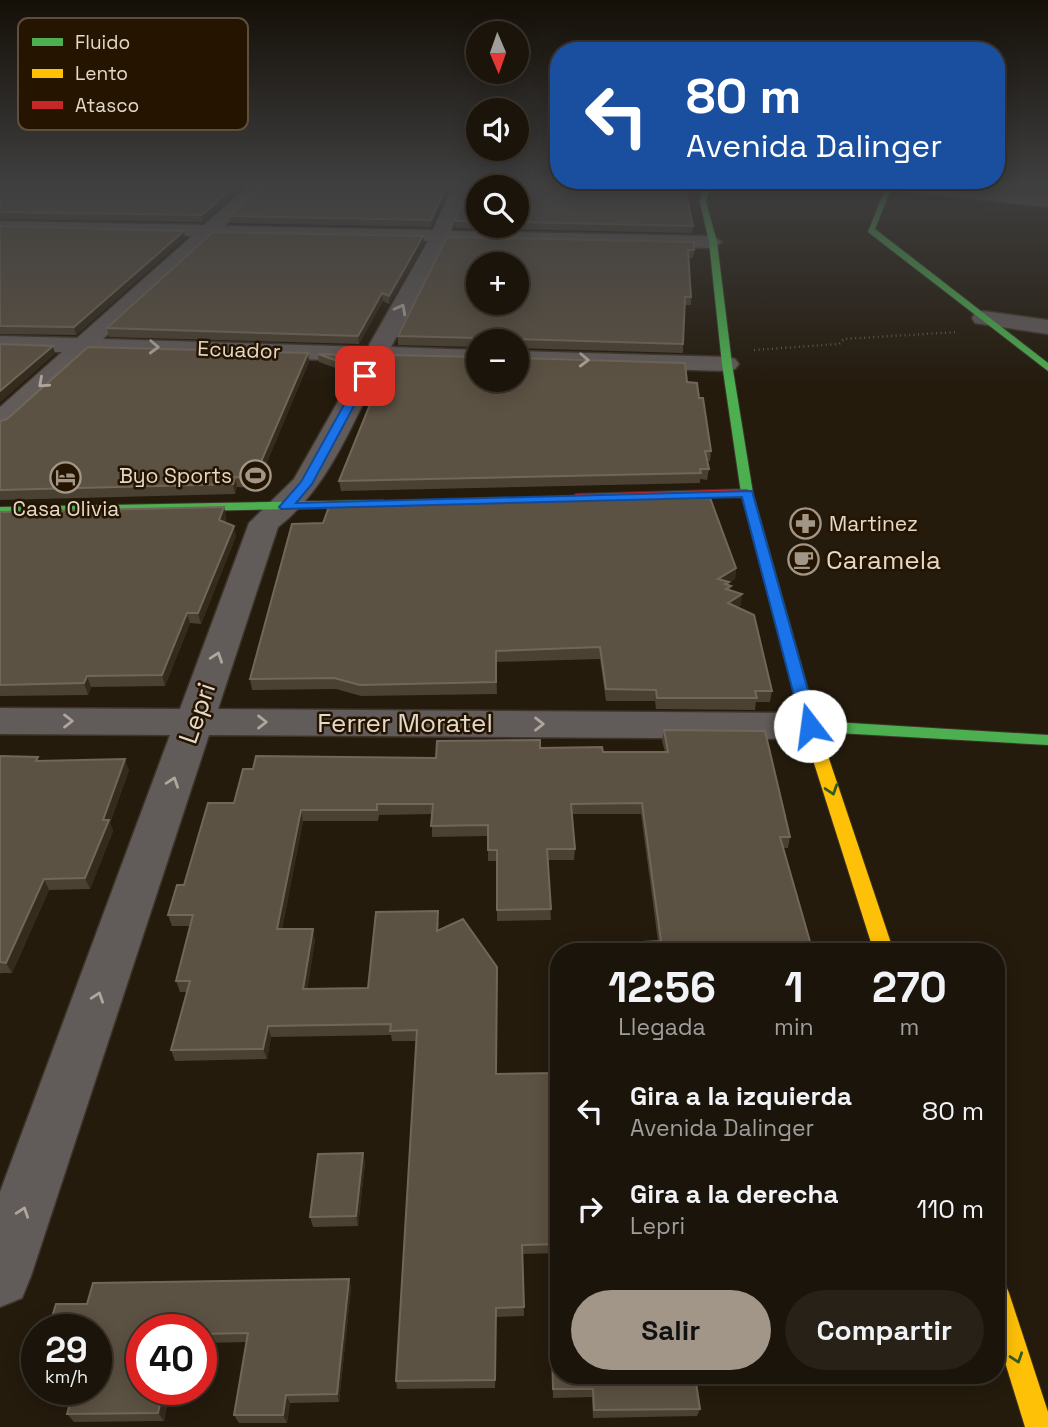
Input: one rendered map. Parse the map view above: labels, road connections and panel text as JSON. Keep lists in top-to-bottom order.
{
  "streets": {
    "street": ["Ecuador", "Lepri", "Ferrer Moratel"]
  },
  "crossings": [
    ["Ecuador", "Lepri"],
    ["Lepri", "Ferrer Moratel"]
  ],
  "one_way": ["Lepri"],
  "places": {
    "sports": ["Byo Sports"],
    "hotel": ["Casa Olivia"],
    "pharmacy": ["Martinez"],
    "cafe": ["Caramela"]
  },
  "legend": ["Fluido", "Lento", "Atasco"],
  "north": "bottom",
  "page": {
    "map_buttons": ["+", "−"],
    "turn": ["80 m", "Avenida Dalinger"],
    "eta": [
      "12:56",
      "Llegada",
      "1",
      "min",
      "270",
      "m"
    ],
    "list": [
      {
        "name": "Gira a la izquierda",
        "note": "Avenida Dalinger",
        "value": "80 m"
      },
      {
        "name": "Gira a la derecha",
        "note": "Lepri",
        "value": "110 m"
      }
    ],
    "buttons": ["Salir", "Compartir"],
    "speed": "29 km/h",
    "limit": "40"
  }
}
